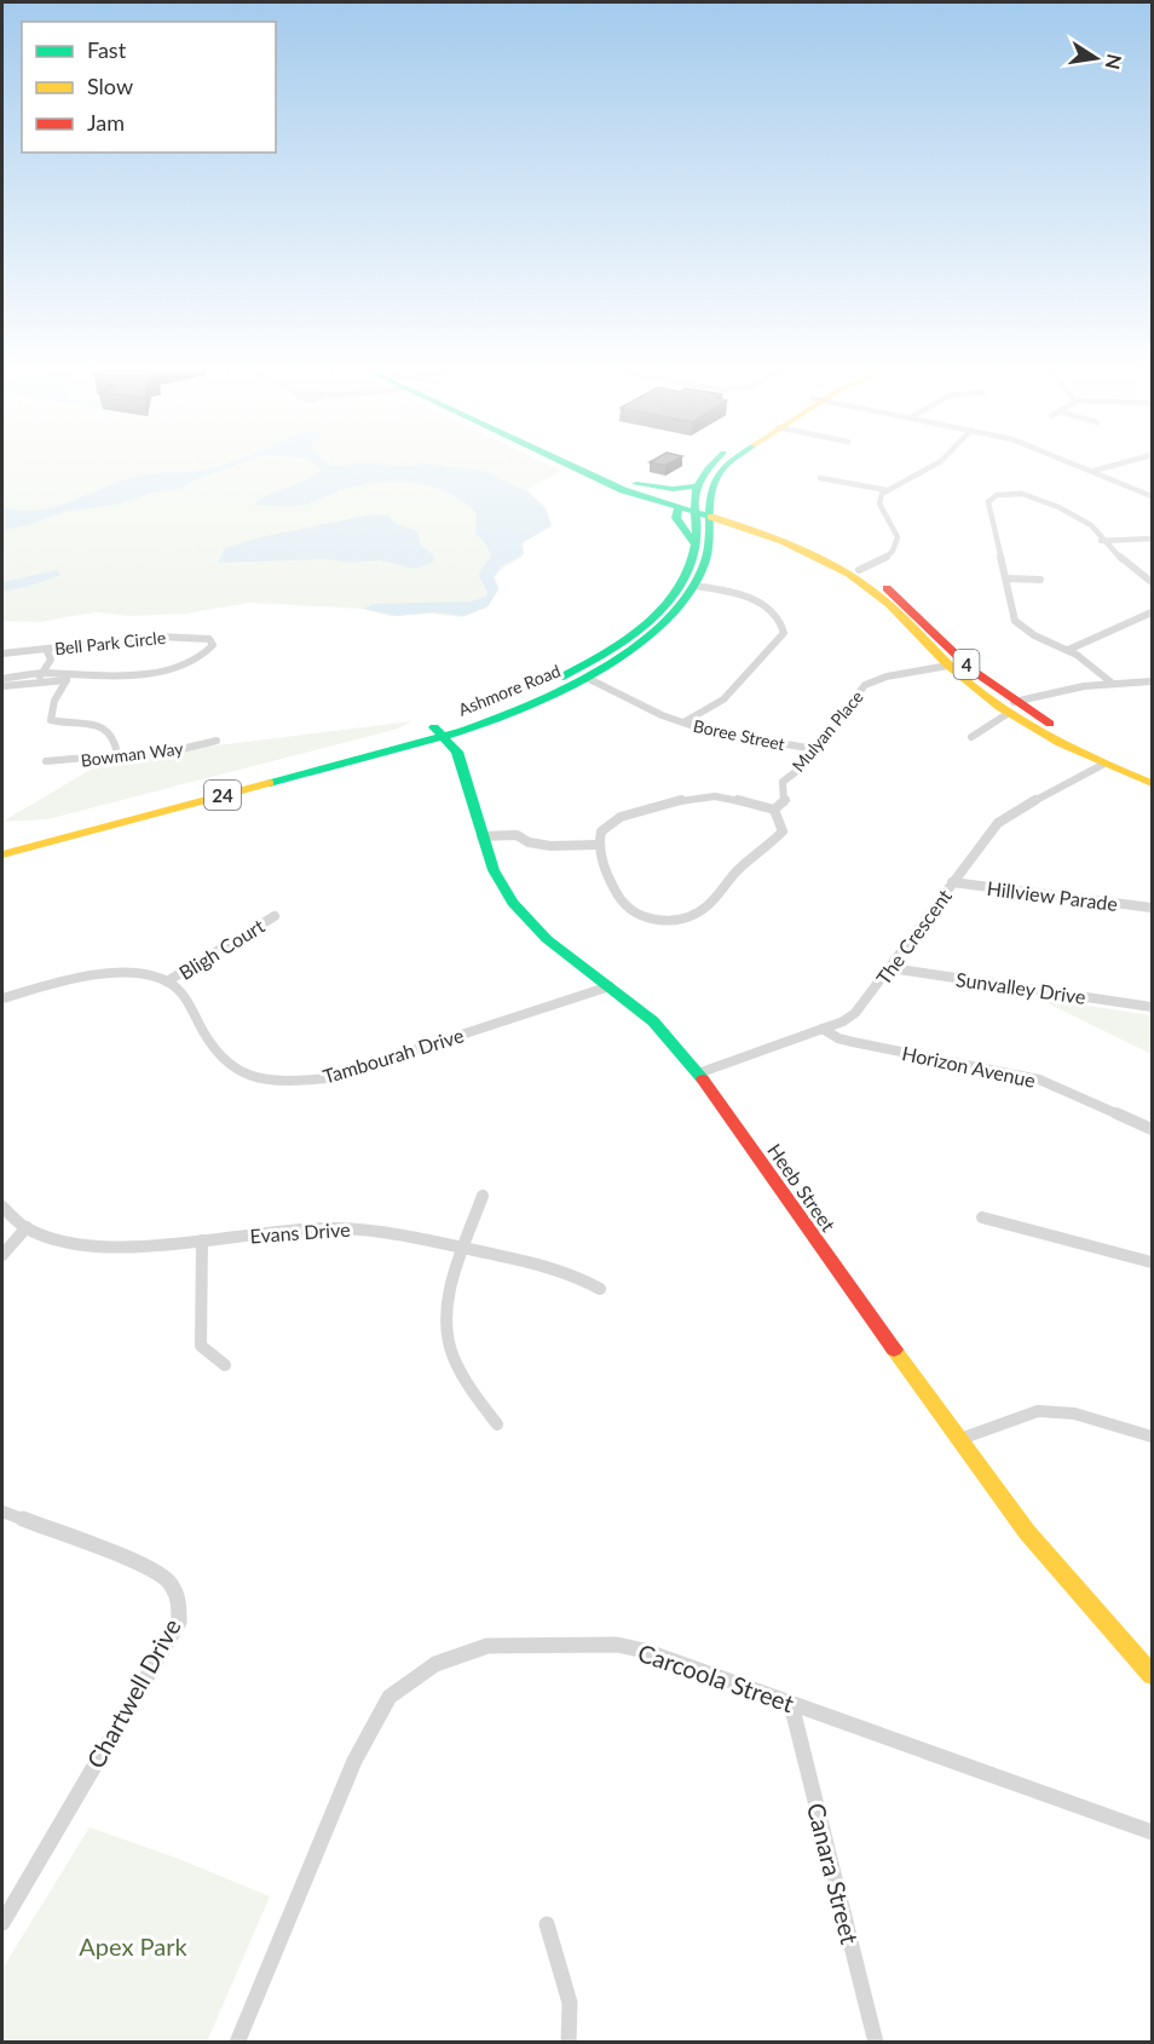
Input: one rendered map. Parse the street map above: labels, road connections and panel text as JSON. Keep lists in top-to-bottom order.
{
  "streets": {
    "main road": [
      "4",
      "Ashmore Road",
      "24",
      "Heeb Street"
    ],
    "street": [
      "Bell Park Circle",
      "Mulyan Place",
      "Boree Street",
      "Bowman Way",
      "Hillview Parade",
      "The Crescent",
      "Bligh Court",
      "Sunvalley Drive",
      "Tambourah Drive",
      "Horizon Avenue",
      "Evans Drive",
      "Carcoola Street",
      "Chartwell Drive",
      "Canara Street"
    ]
  },
  "crossings": [
    ["4", "Ashmore Road"],
    ["4", "Mulyan Place"],
    ["4", "The Crescent"],
    ["Ashmore Road", "Boree Street"],
    ["Ashmore Road", "Heeb Street"],
    ["Mulyan Place", "Boree Street"],
    ["Hillview Parade", "The Crescent"],
    ["The Crescent", "Sunvalley Drive"],
    ["The Crescent", "Horizon Avenue"],
    ["The Crescent", "Heeb Street"],
    ["Bligh Court", "Tambourah Drive"],
    ["Tambourah Drive", "Heeb Street"],
    ["Carcoola Street", "Canara Street"]
  ],
  "parks": ["Apex Park"],
  "legend": ["Fast", "Slow", "Jam"],
  "north": "right"
}
